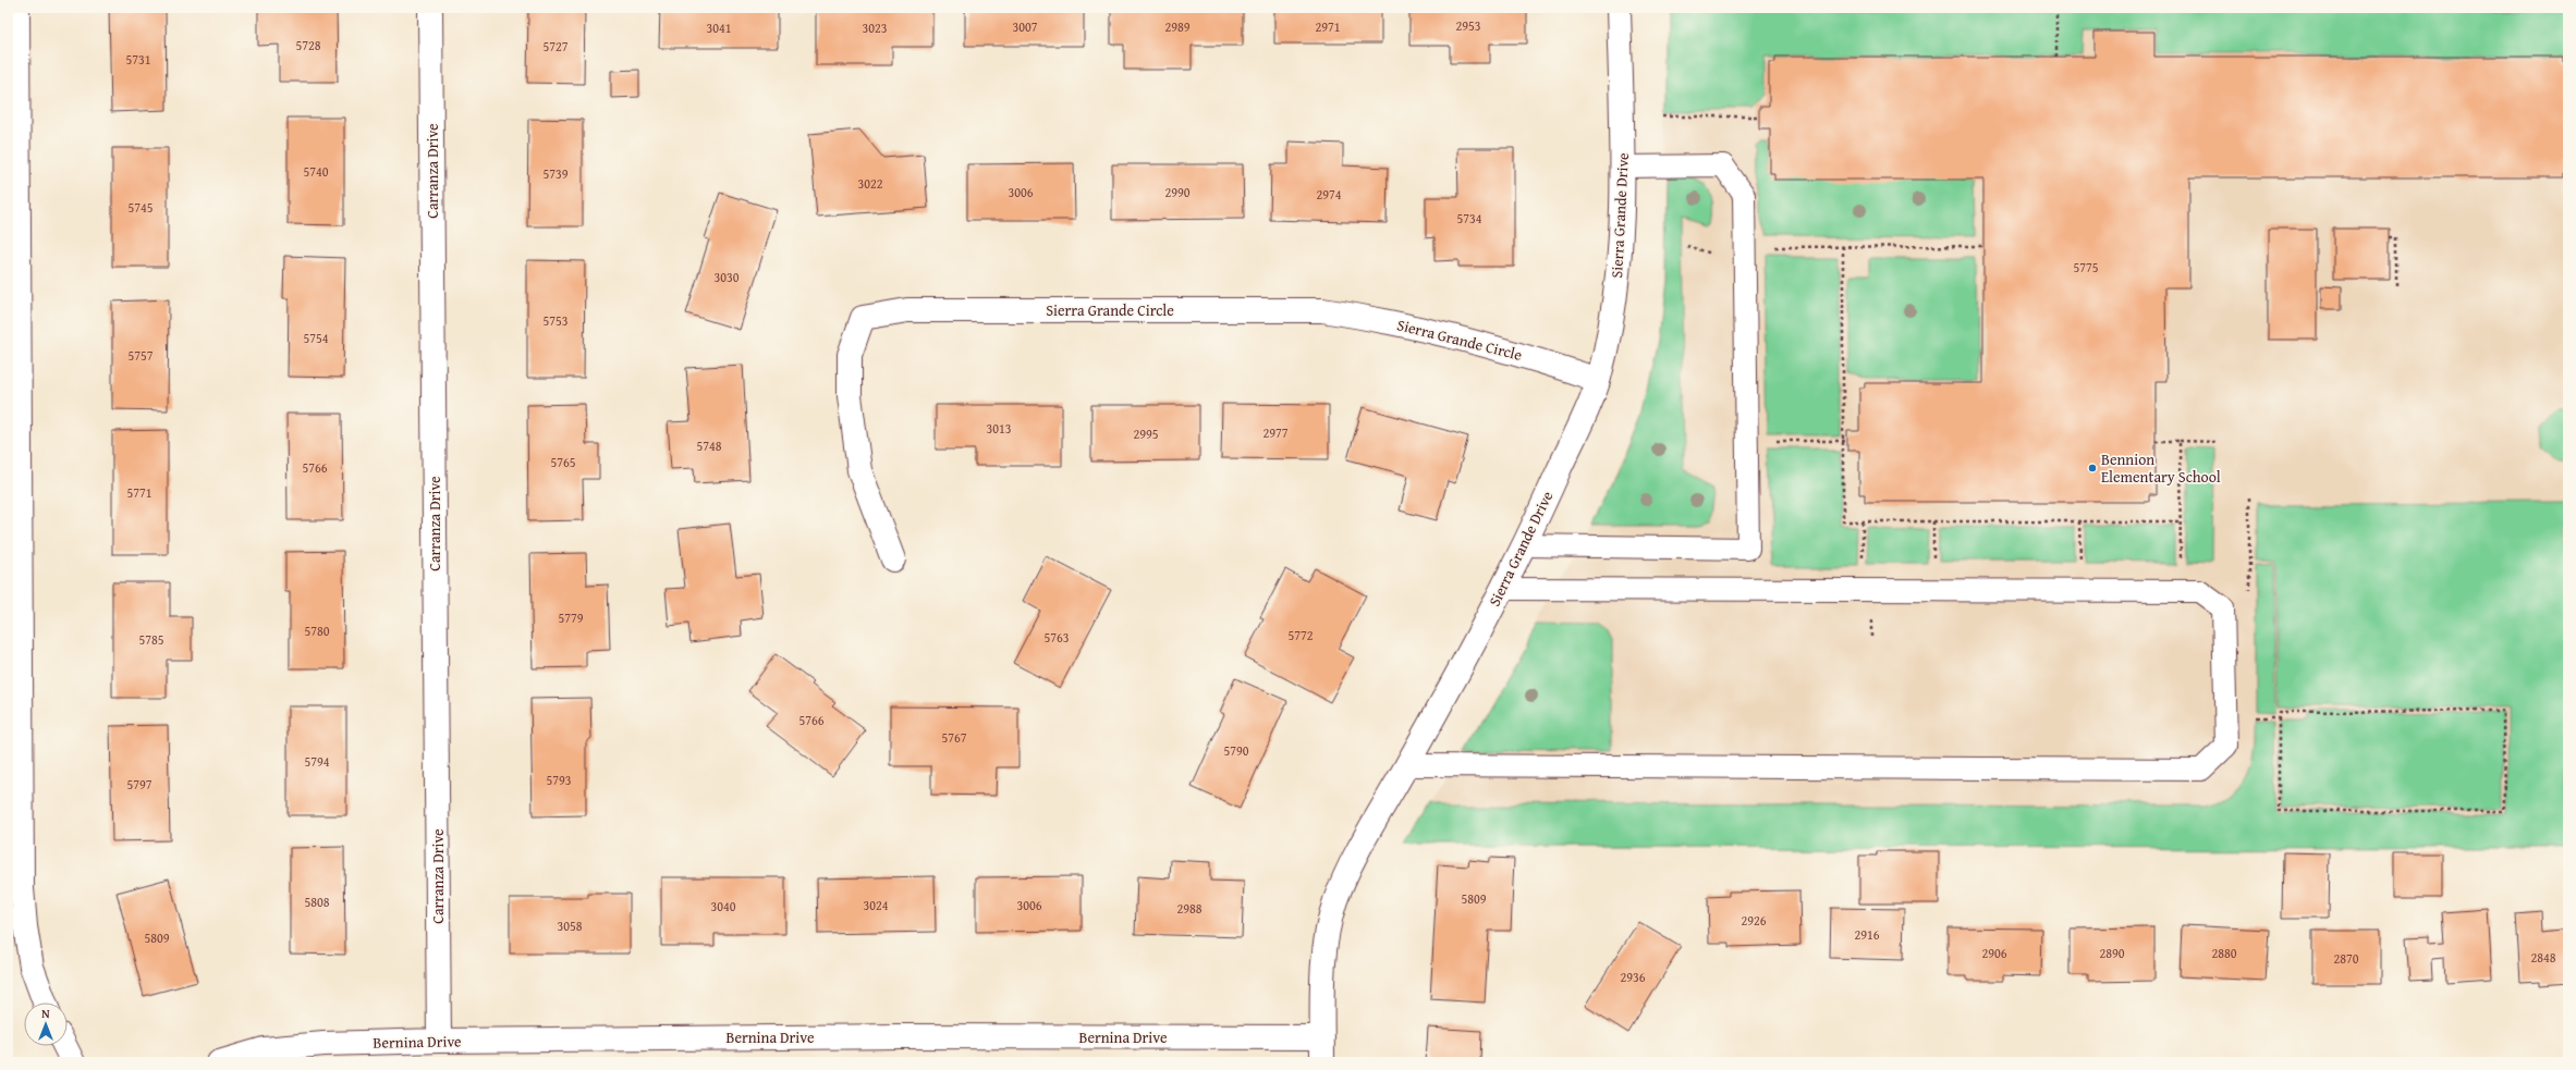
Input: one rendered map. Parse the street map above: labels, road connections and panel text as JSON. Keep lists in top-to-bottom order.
{
  "streets": {
    "street": [
      "Carranza Drive",
      "Sierra Grande Drive",
      "Sierra Grande Circle",
      "Bernina Drive"
    ]
  },
  "crossings": [
    ["Carranza Drive", "Bernina Drive"],
    ["Sierra Grande Drive", "Sierra Grande Circle"],
    ["Sierra Grande Drive", "Bernina Drive"]
  ],
  "places": ["Bennion Elementary School"],
  "house_numbers": [
    "2953",
    "3007",
    "2989",
    "2971",
    "3041",
    "3023",
    "5728",
    "5727",
    "5731",
    "5740",
    "5739",
    "3022",
    "3006",
    "2990",
    "2974",
    "5745",
    "5734",
    "5775",
    "3030",
    "5753",
    "5754",
    "5757",
    "3013",
    "2977",
    "2995",
    "5748",
    "5765",
    "5766",
    "5771",
    "5779",
    "5780",
    "5772",
    "5763",
    "5785",
    "5766",
    "5767",
    "5790",
    "5794",
    "5793",
    "5797",
    "5809",
    "5808",
    "3024",
    "3006",
    "3040",
    "2988",
    "2926",
    "3058",
    "2916",
    "5809",
    "2906",
    "2890",
    "2880",
    "2848",
    "2870",
    "2936"
  ],
  "north": "top"
}
